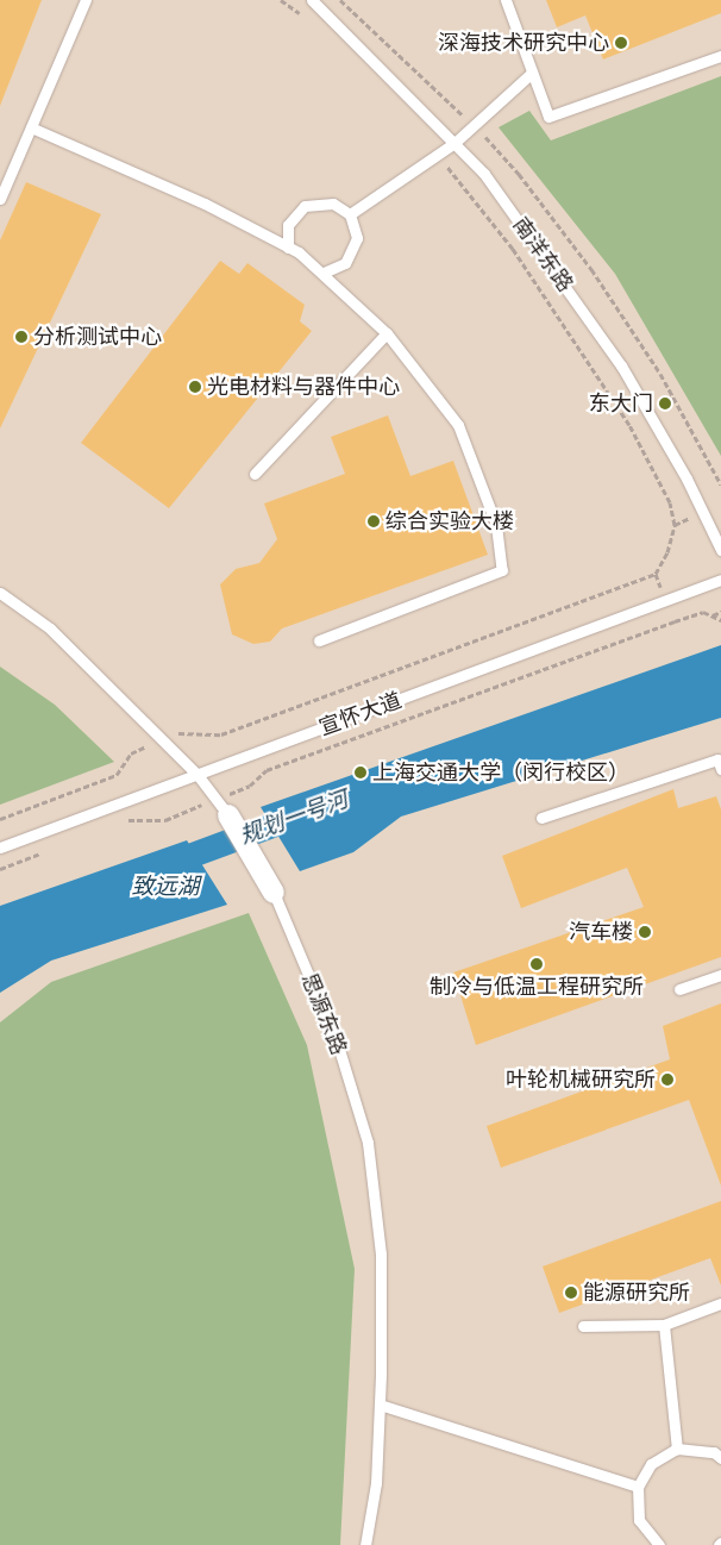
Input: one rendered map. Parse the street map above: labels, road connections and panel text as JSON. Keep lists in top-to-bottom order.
{
  "streets": {
    "street": ["思源东路"],
    "lane": ["南洋东路", "宣怀大道"]
  },
  "crossings": [
    ["宣怀大道", "思源东路"]
  ],
  "water": ["规划一号河", "致远湖"],
  "places": [
    "深海技术研究中心",
    "分析测试中心",
    "光电材料与器件中心",
    "东大门",
    "综合实验大楼",
    "上海交通大学（闵行校区）",
    "汽车楼",
    "制冷与低温工程研究所",
    "叶轮机械研究所",
    "能源研究所"
  ]
}
